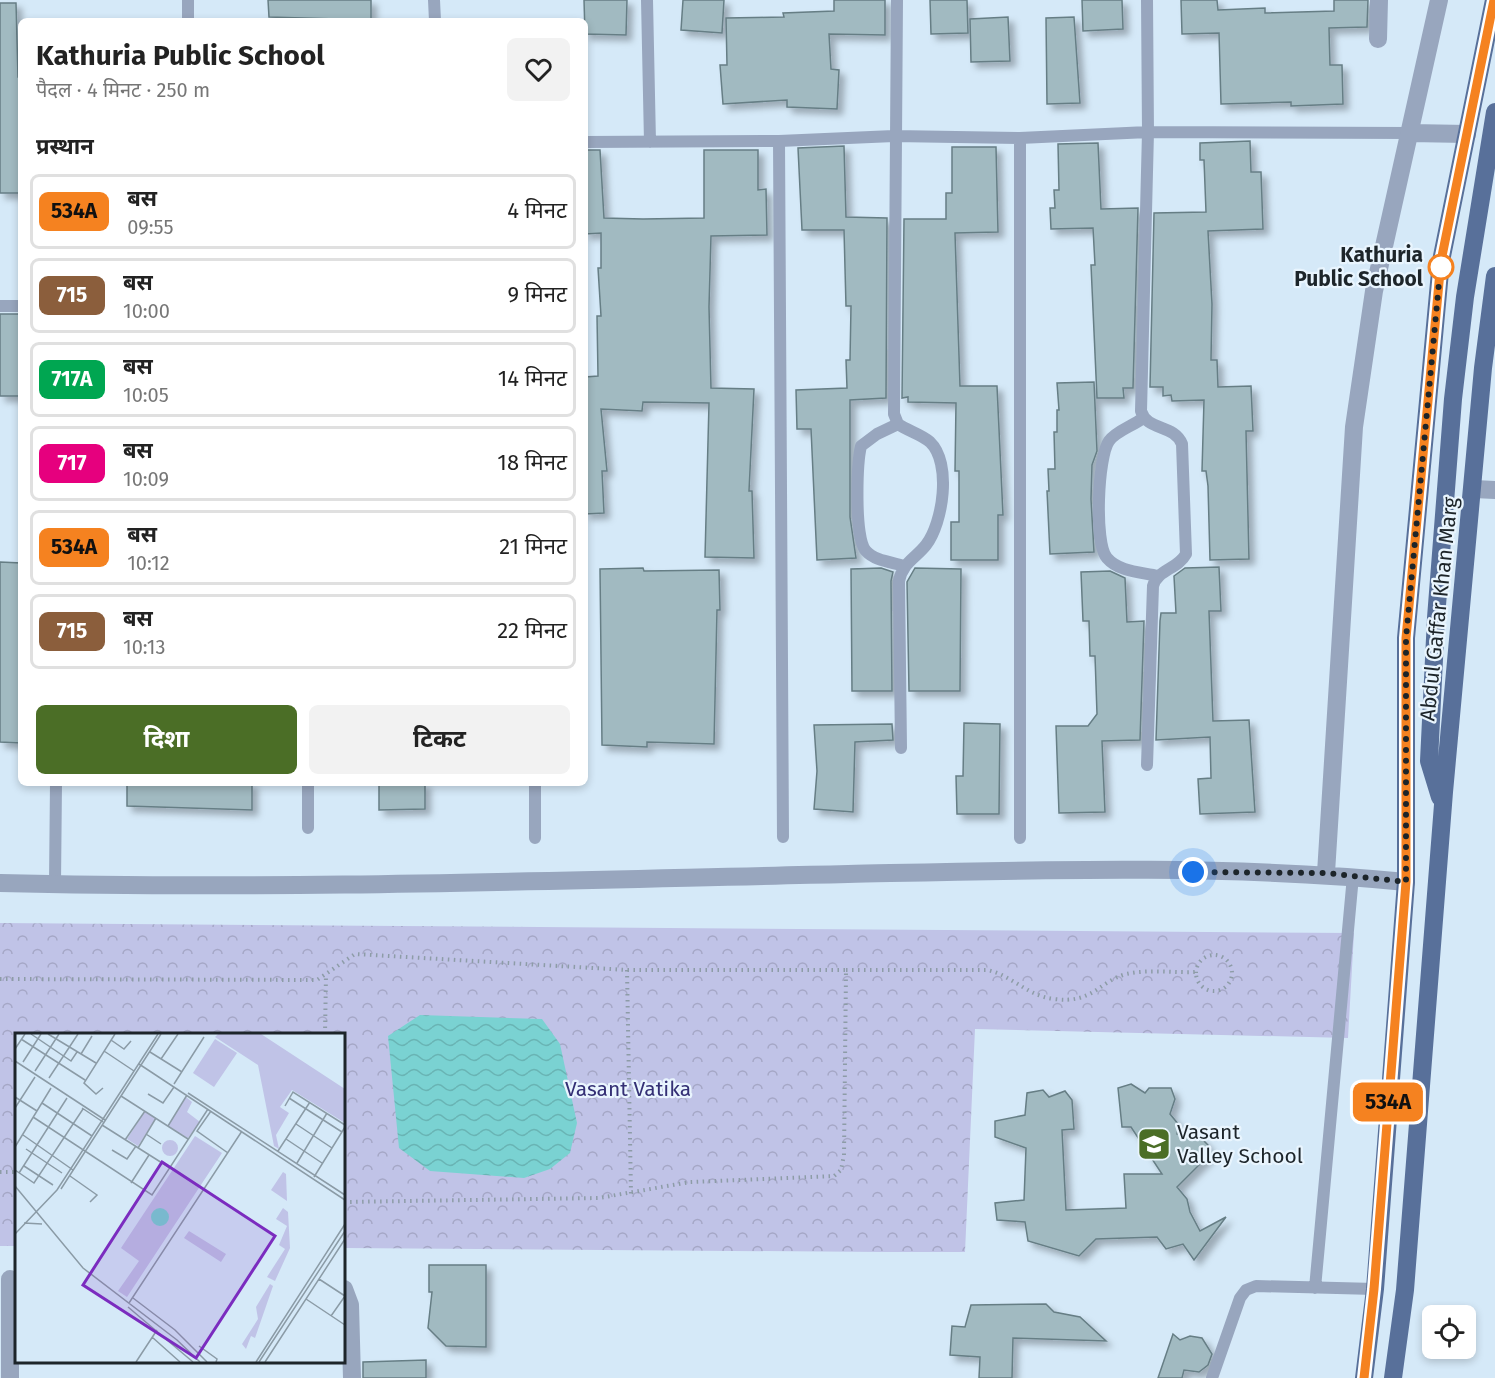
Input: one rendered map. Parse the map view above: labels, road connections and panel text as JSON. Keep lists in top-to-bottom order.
{
  "streets": {
    "main road": ["Abdul Gaffar Khan Marg"]
  },
  "parks": ["Vasant Vatika"],
  "places": {
    "other": ["Kathuria Public School"],
    "school or university": ["Vasant Valley School"]
  },
  "lines": ["bus line 534A"],
  "page": {
    "on_map": "534A",
    "heading": [
      ["Kathuria Public School", "पैदल · 4 मिनट · 250 m"],
      "प्रस्थान"
    ],
    "list": [
      {
        "mark": "534A",
        "name": "बस",
        "note": "09:55",
        "value": "4 मिनट"
      },
      {
        "mark": "715",
        "name": "बस",
        "note": "10:00",
        "value": "9 मिनट"
      },
      {
        "mark": "717A",
        "name": "बस",
        "note": "10:05",
        "value": "14 मिनट"
      },
      {
        "mark": "717",
        "name": "बस",
        "note": "10:09",
        "value": "18 मिनट"
      },
      {
        "mark": "534A",
        "name": "बस",
        "note": "10:12",
        "value": "21 मिनट"
      },
      {
        "mark": "715",
        "name": "बस",
        "note": "10:13",
        "value": "22 मिनट"
      }
    ],
    "buttons": ["दिशा", "टिकट"]
  }
}
